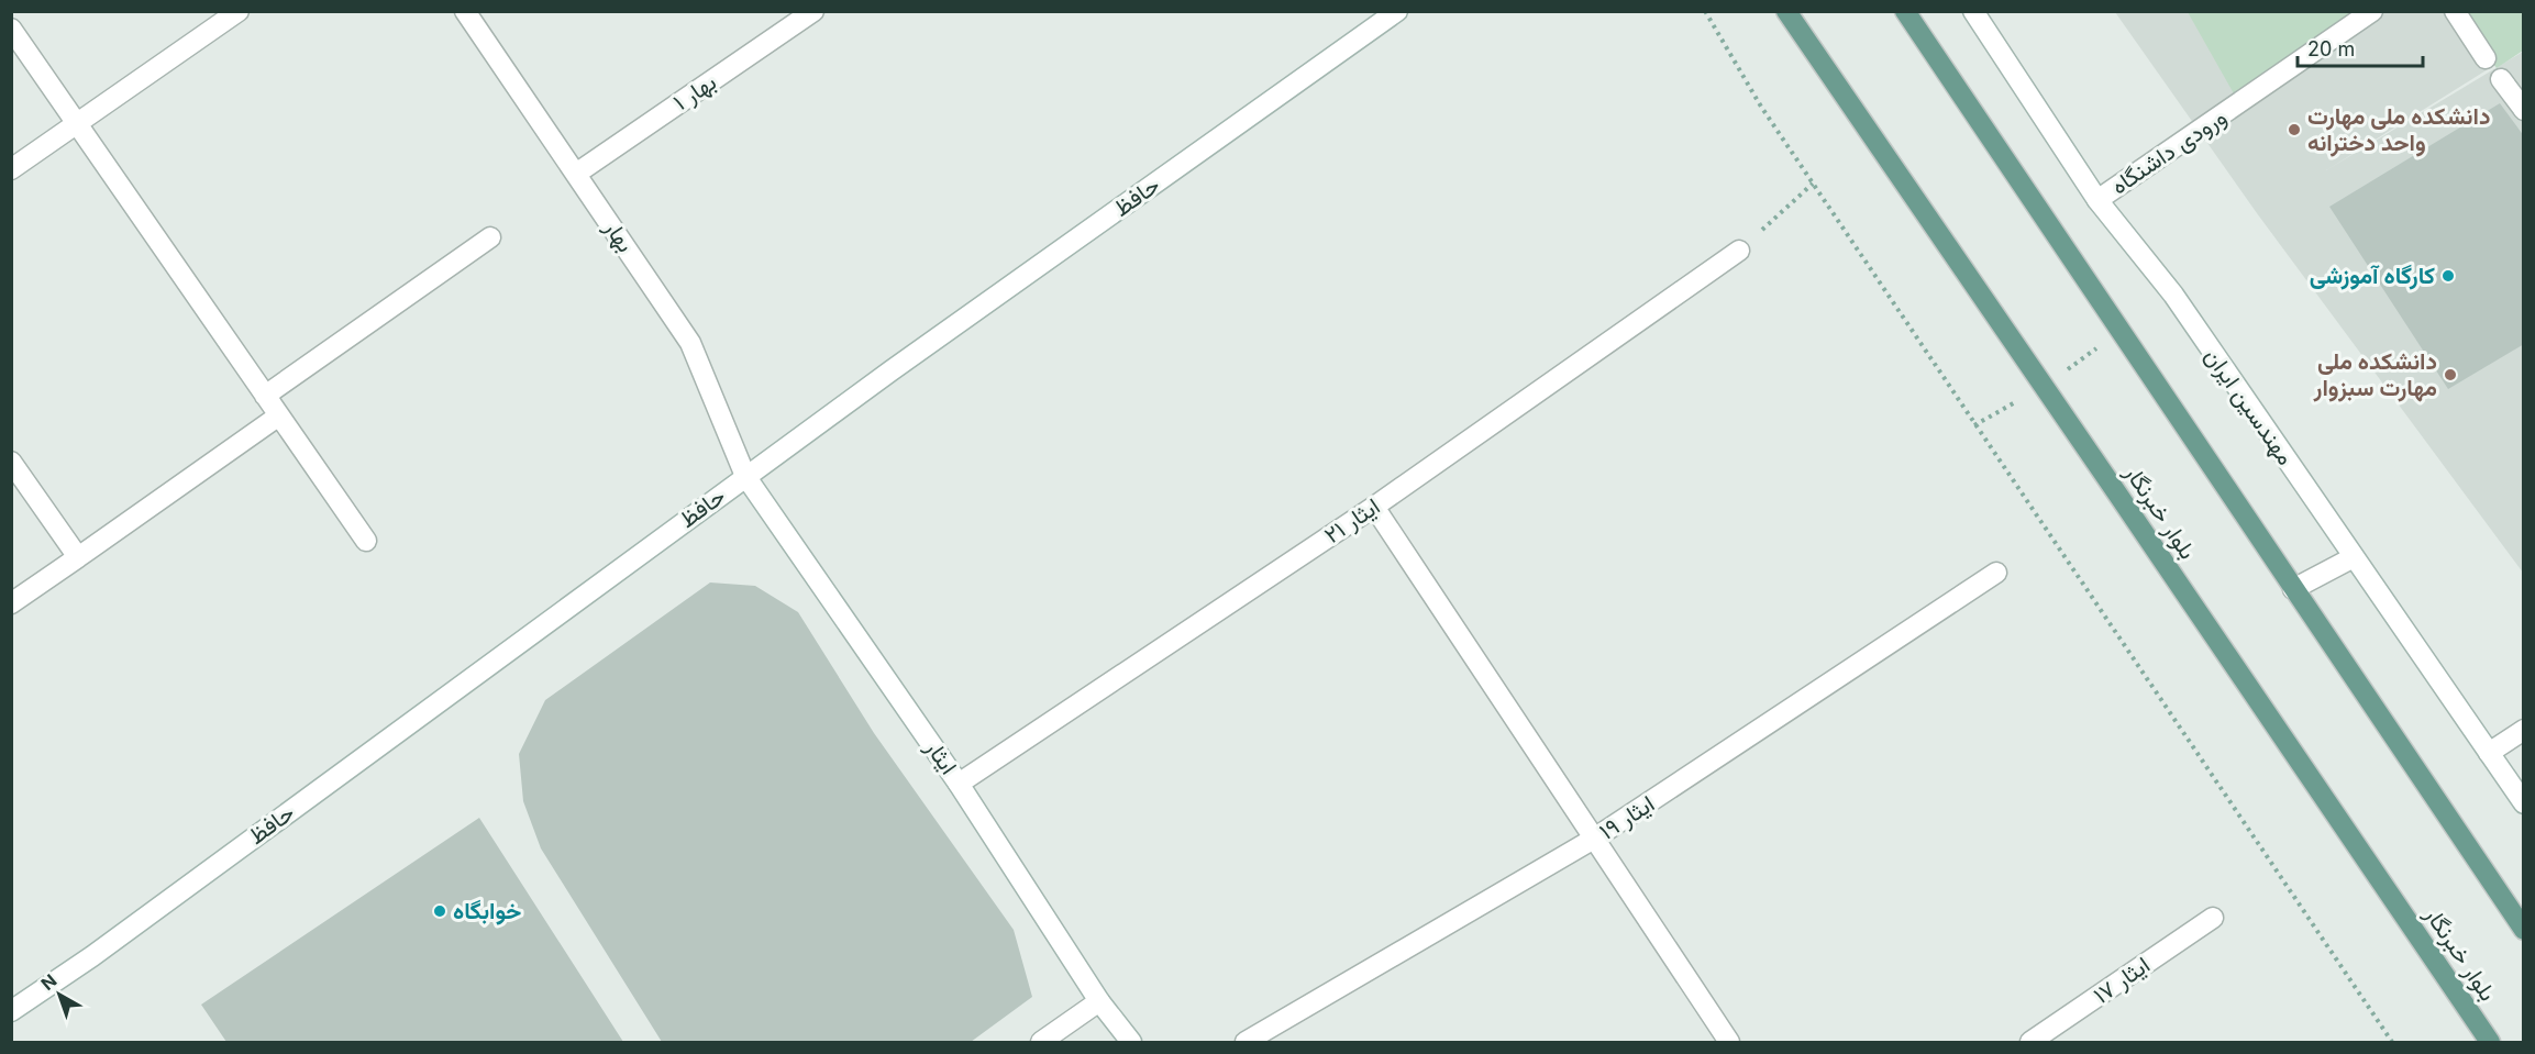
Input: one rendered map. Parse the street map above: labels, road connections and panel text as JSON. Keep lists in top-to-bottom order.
{
  "streets": {
    "main road": ["بلوار خبرنگار"],
    "street": [
      "بهار ۱",
      "ورودی داشنگاه",
      "حافظ",
      "بهار",
      "مهندسین ایران",
      "ایثار ۲۱",
      "ایثار",
      "ایثار ۱۹",
      "ایثار ۱۷"
    ]
  },
  "crossings": [
    ["بهار ۱", "بهار"],
    ["ورودی داشنگاه", "مهندسین ایران"],
    ["حافظ", "بهار"],
    ["حافظ", "ایثار"],
    ["بهار", "ایثار"],
    ["ایثار ۲۱", "ایثار"]
  ],
  "places": [
    "دانشکده ملی مهارت واحد دخترانه",
    "کارگاه آموزشی",
    "دانشکده ملی مهارت سبزوار",
    "خوابگاه"
  ],
  "scale_bar": "20 m",
  "north": "top left"
}
